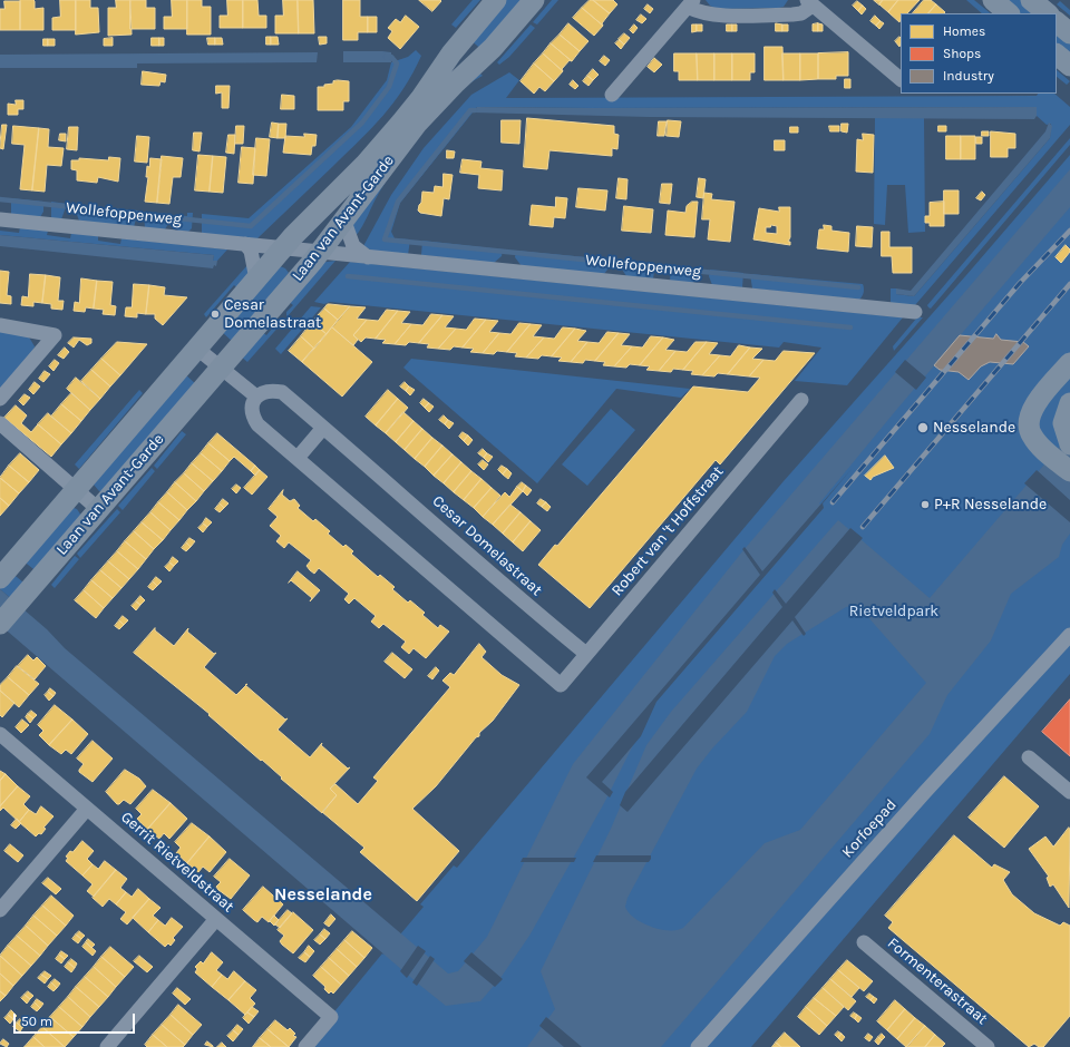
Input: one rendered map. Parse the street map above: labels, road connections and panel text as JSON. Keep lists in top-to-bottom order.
{
  "streets": {
    "street": [
      "Wollefoppenweg",
      "Laan van Avant-Garde",
      "Robert van 't Hoffstraat",
      "Cesar Domelastraat",
      "Korfoepad",
      "Gerrit Rietveldstraat",
      "Formenterastraat"
    ]
  },
  "crossings": [
    ["Wollefoppenweg", "Laan van Avant-Garde"],
    ["Robert van 't Hoffstraat", "Cesar Domelastraat"]
  ],
  "districts": ["Nesselande"],
  "parks": ["Rietveldpark"],
  "places": ["Cesar Domelastraat", "Nesselande", "P+R Nesselande"],
  "legend": ["Homes", "Shops", "Industry"],
  "scale_bar": "50 m"
}
